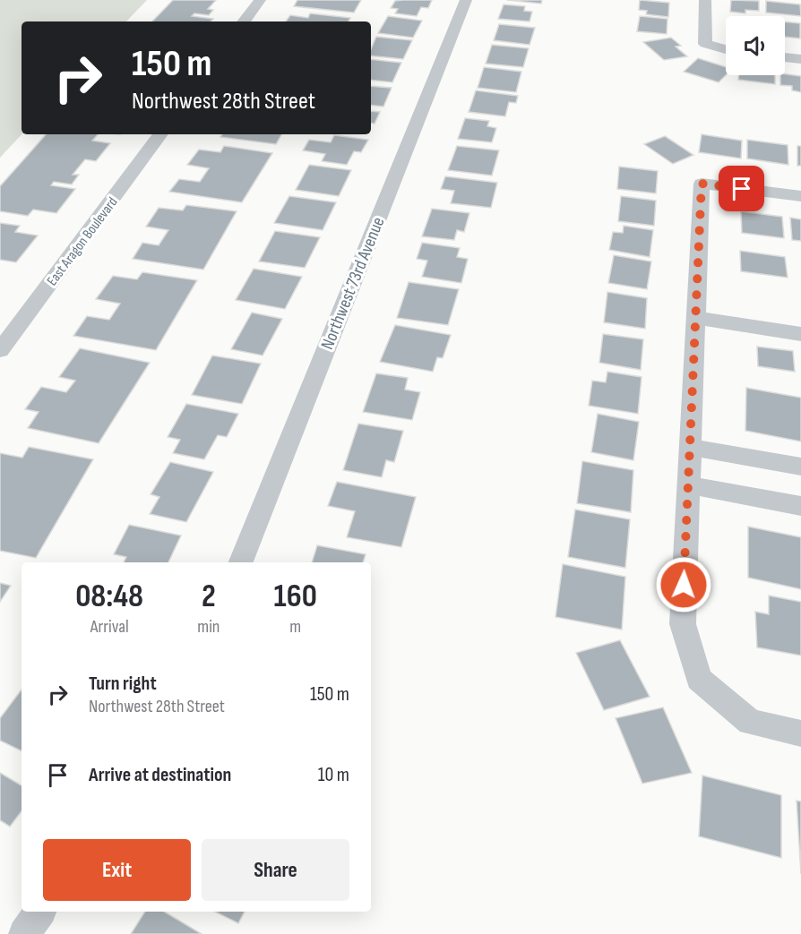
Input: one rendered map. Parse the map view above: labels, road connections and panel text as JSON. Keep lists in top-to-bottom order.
{
  "streets": {
    "street": ["East Aragon Boulevard", "Northwest 73rd Avenue"]
  },
  "page": {
    "turn": ["150 m", "Northwest 28th Street"],
    "eta": [
      "08:48",
      "Arrival",
      "2",
      "min",
      "160",
      "m"
    ],
    "list": [
      {
        "name": "Turn right",
        "note": "Northwest 28th Street",
        "value": "150 m"
      },
      {
        "name": "Arrive at destination",
        "value": "10 m"
      }
    ],
    "buttons": ["Exit", "Share"]
  }
}
